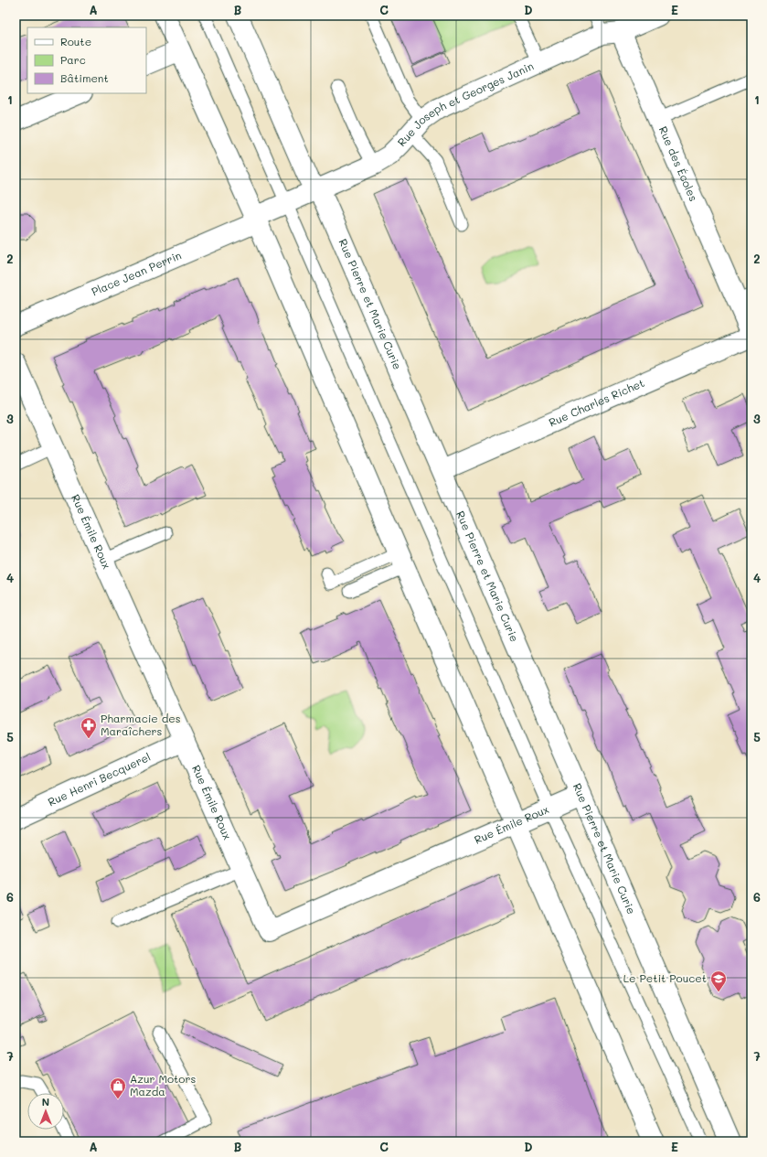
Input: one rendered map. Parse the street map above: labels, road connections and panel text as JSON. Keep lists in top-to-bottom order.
{
  "streets": {
    "street": [
      "Rue Joseph et Georges Janin",
      "Rue des Écoles",
      "Place Jean Perrin",
      "Rue Pierre et Marie Curie",
      "Rue Charles Richet",
      "Rue Émile Roux",
      "Rue Henri Becquerel"
    ]
  },
  "crossings": [
    ["Rue Joseph et Georges Janin", "Rue des Écoles"],
    ["Rue Joseph et Georges Janin", "Place Jean Perrin"],
    ["Rue Joseph et Georges Janin", "Rue Pierre et Marie Curie"],
    ["Rue des Écoles", "Rue Charles Richet"],
    ["Rue Pierre et Marie Curie", "Rue Charles Richet"],
    ["Rue Pierre et Marie Curie", "Rue Émile Roux"],
    ["Rue Émile Roux", "Rue Henri Becquerel"]
  ],
  "places": {
    "pharmacy": ["Pharmacie des Maraîchers"],
    "school or university": ["Le Petit Poucet"],
    "shop": ["Azur Motors Mazda"]
  },
  "legend": ["Route", "Parc", "Bâtiment"],
  "north": "top",
  "grid": {
    "columns": [
      "A",
      "B",
      "C",
      "D",
      "E"
    ],
    "rows": [
      "1",
      "2",
      "3",
      "4",
      "5",
      "6",
      "7"
    ]
  }
}
